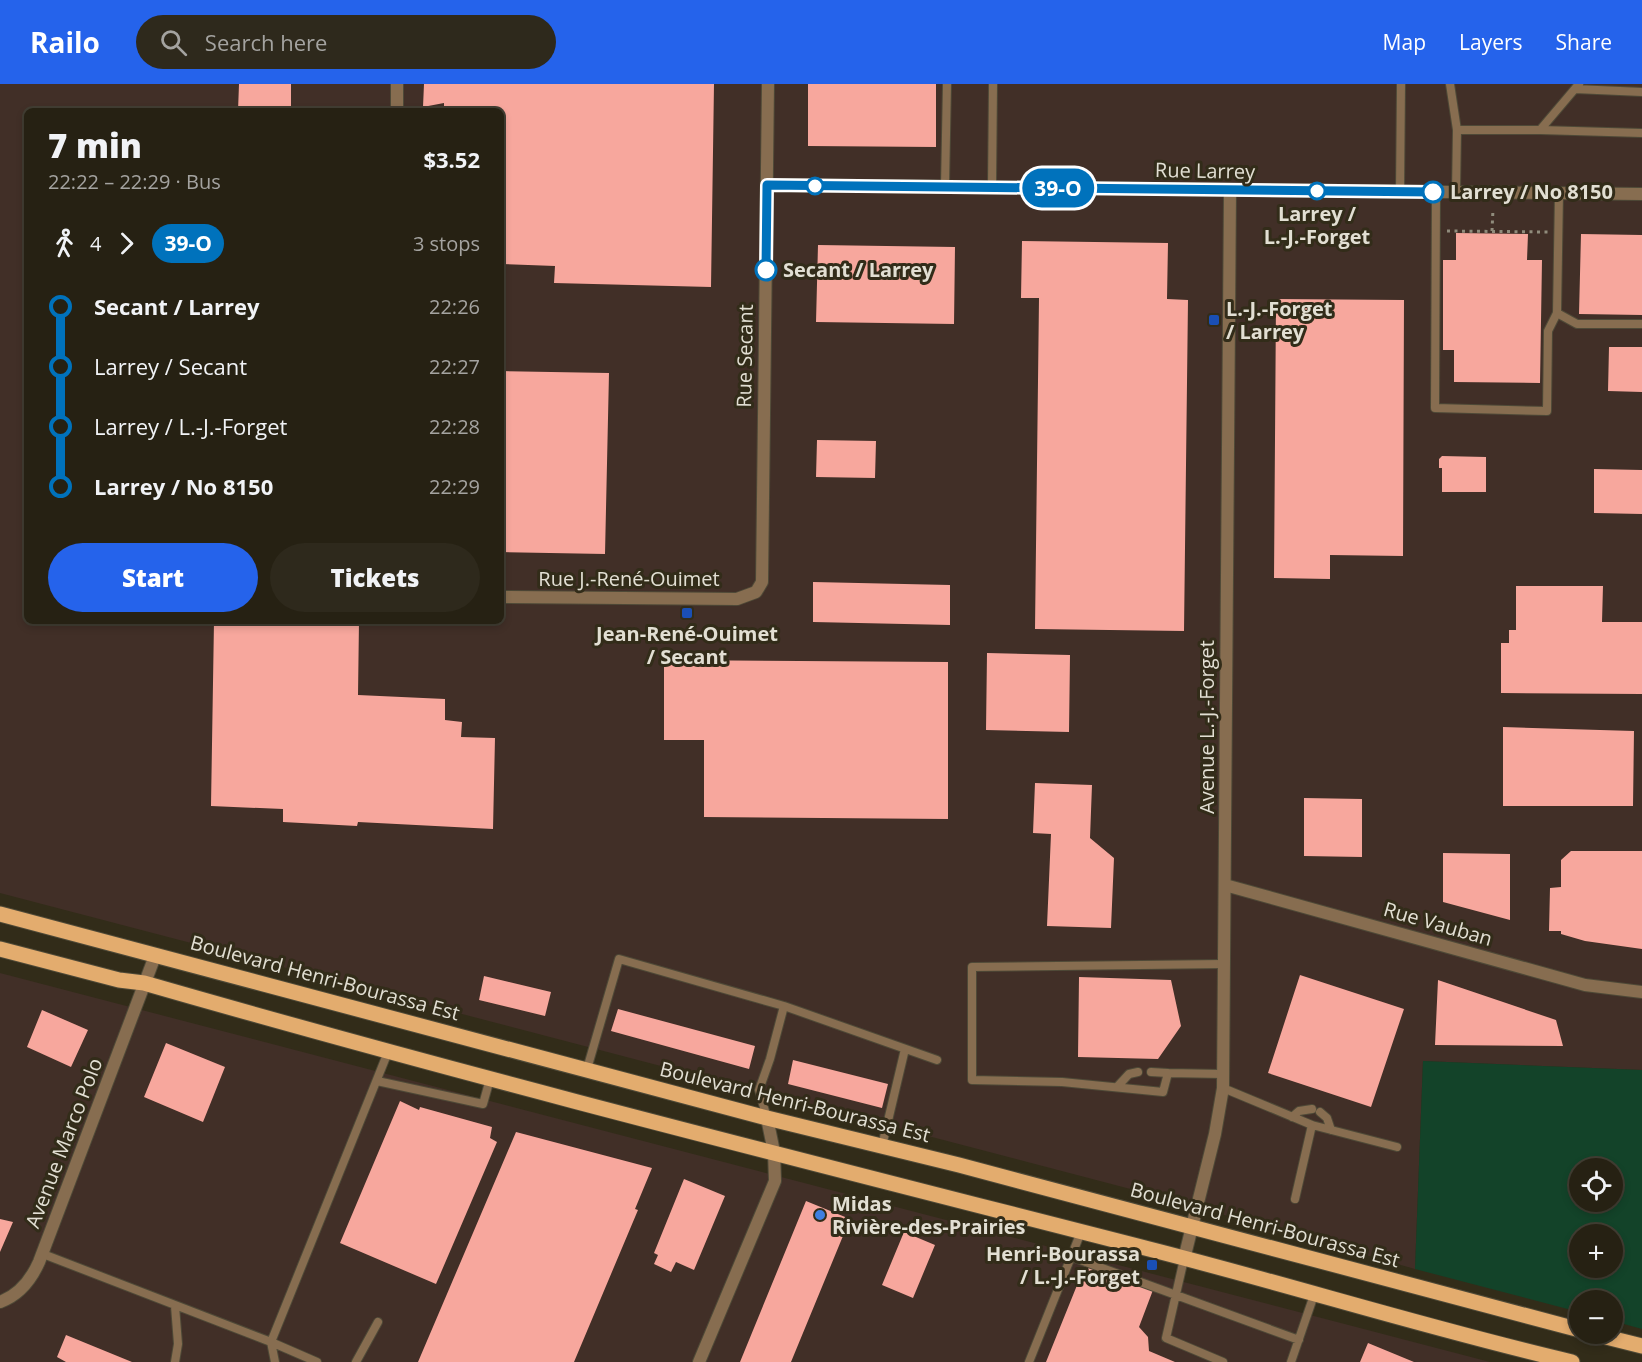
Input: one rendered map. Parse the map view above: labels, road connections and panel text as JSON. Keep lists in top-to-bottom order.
{
  "streets": {
    "main road": ["Boulevard Henri-Bourassa Est"],
    "street": [
      "Rue Larrey",
      "Rue Secant",
      "Rue J.-René-Ouimet",
      "Avenue L.-J.-Forget",
      "Rue Vauban",
      "Avenue Marco Polo"
    ]
  },
  "crossings": [
    ["Rue Larrey", "Rue Secant"],
    ["Rue Larrey", "Avenue L.-J.-Forget"],
    ["Rue Secant", "Rue J.-René-Ouimet"],
    ["Avenue L.-J.-Forget", "Rue Vauban"],
    ["Avenue L.-J.-Forget", "Boulevard Henri-Bourassa Est"],
    ["Boulevard Henri-Bourassa Est", "Avenue Marco Polo"]
  ],
  "places": {
    "other": [
      "Larrey / L.-J.-Forget",
      "Larrey / No 8150",
      "Secant / Larrey",
      "Midas Rivière-des-Prairies"
    ],
    "transit": ["L.-J.-Forget / Larrey", "Jean-René-Ouimet / Secant", "Henri-Bourassa / L.-J.-Forget"]
  },
  "lines": ["bus line 39-O"],
  "page": {
    "header": "Railo",
    "search": "Search here",
    "nav": ["Map", "Layers", "Share"],
    "on_map": "39-O",
    "heading": ["7 min", "22:22 – 22:29 · Bus", "$3.52"],
    "legs": ["4", "39-O", "3 stops"],
    "list": [
      {
        "name": "Secant / Larrey",
        "value": "22:26"
      },
      {
        "name": "Larrey / Secant",
        "value": "22:27"
      },
      {
        "name": "Larrey / L.-J.-Forget",
        "value": "22:28"
      },
      {
        "name": "Larrey / No 8150",
        "value": "22:29"
      }
    ],
    "buttons": ["Start", "Tickets"],
    "map_buttons": ["+", "−"]
  }
}
